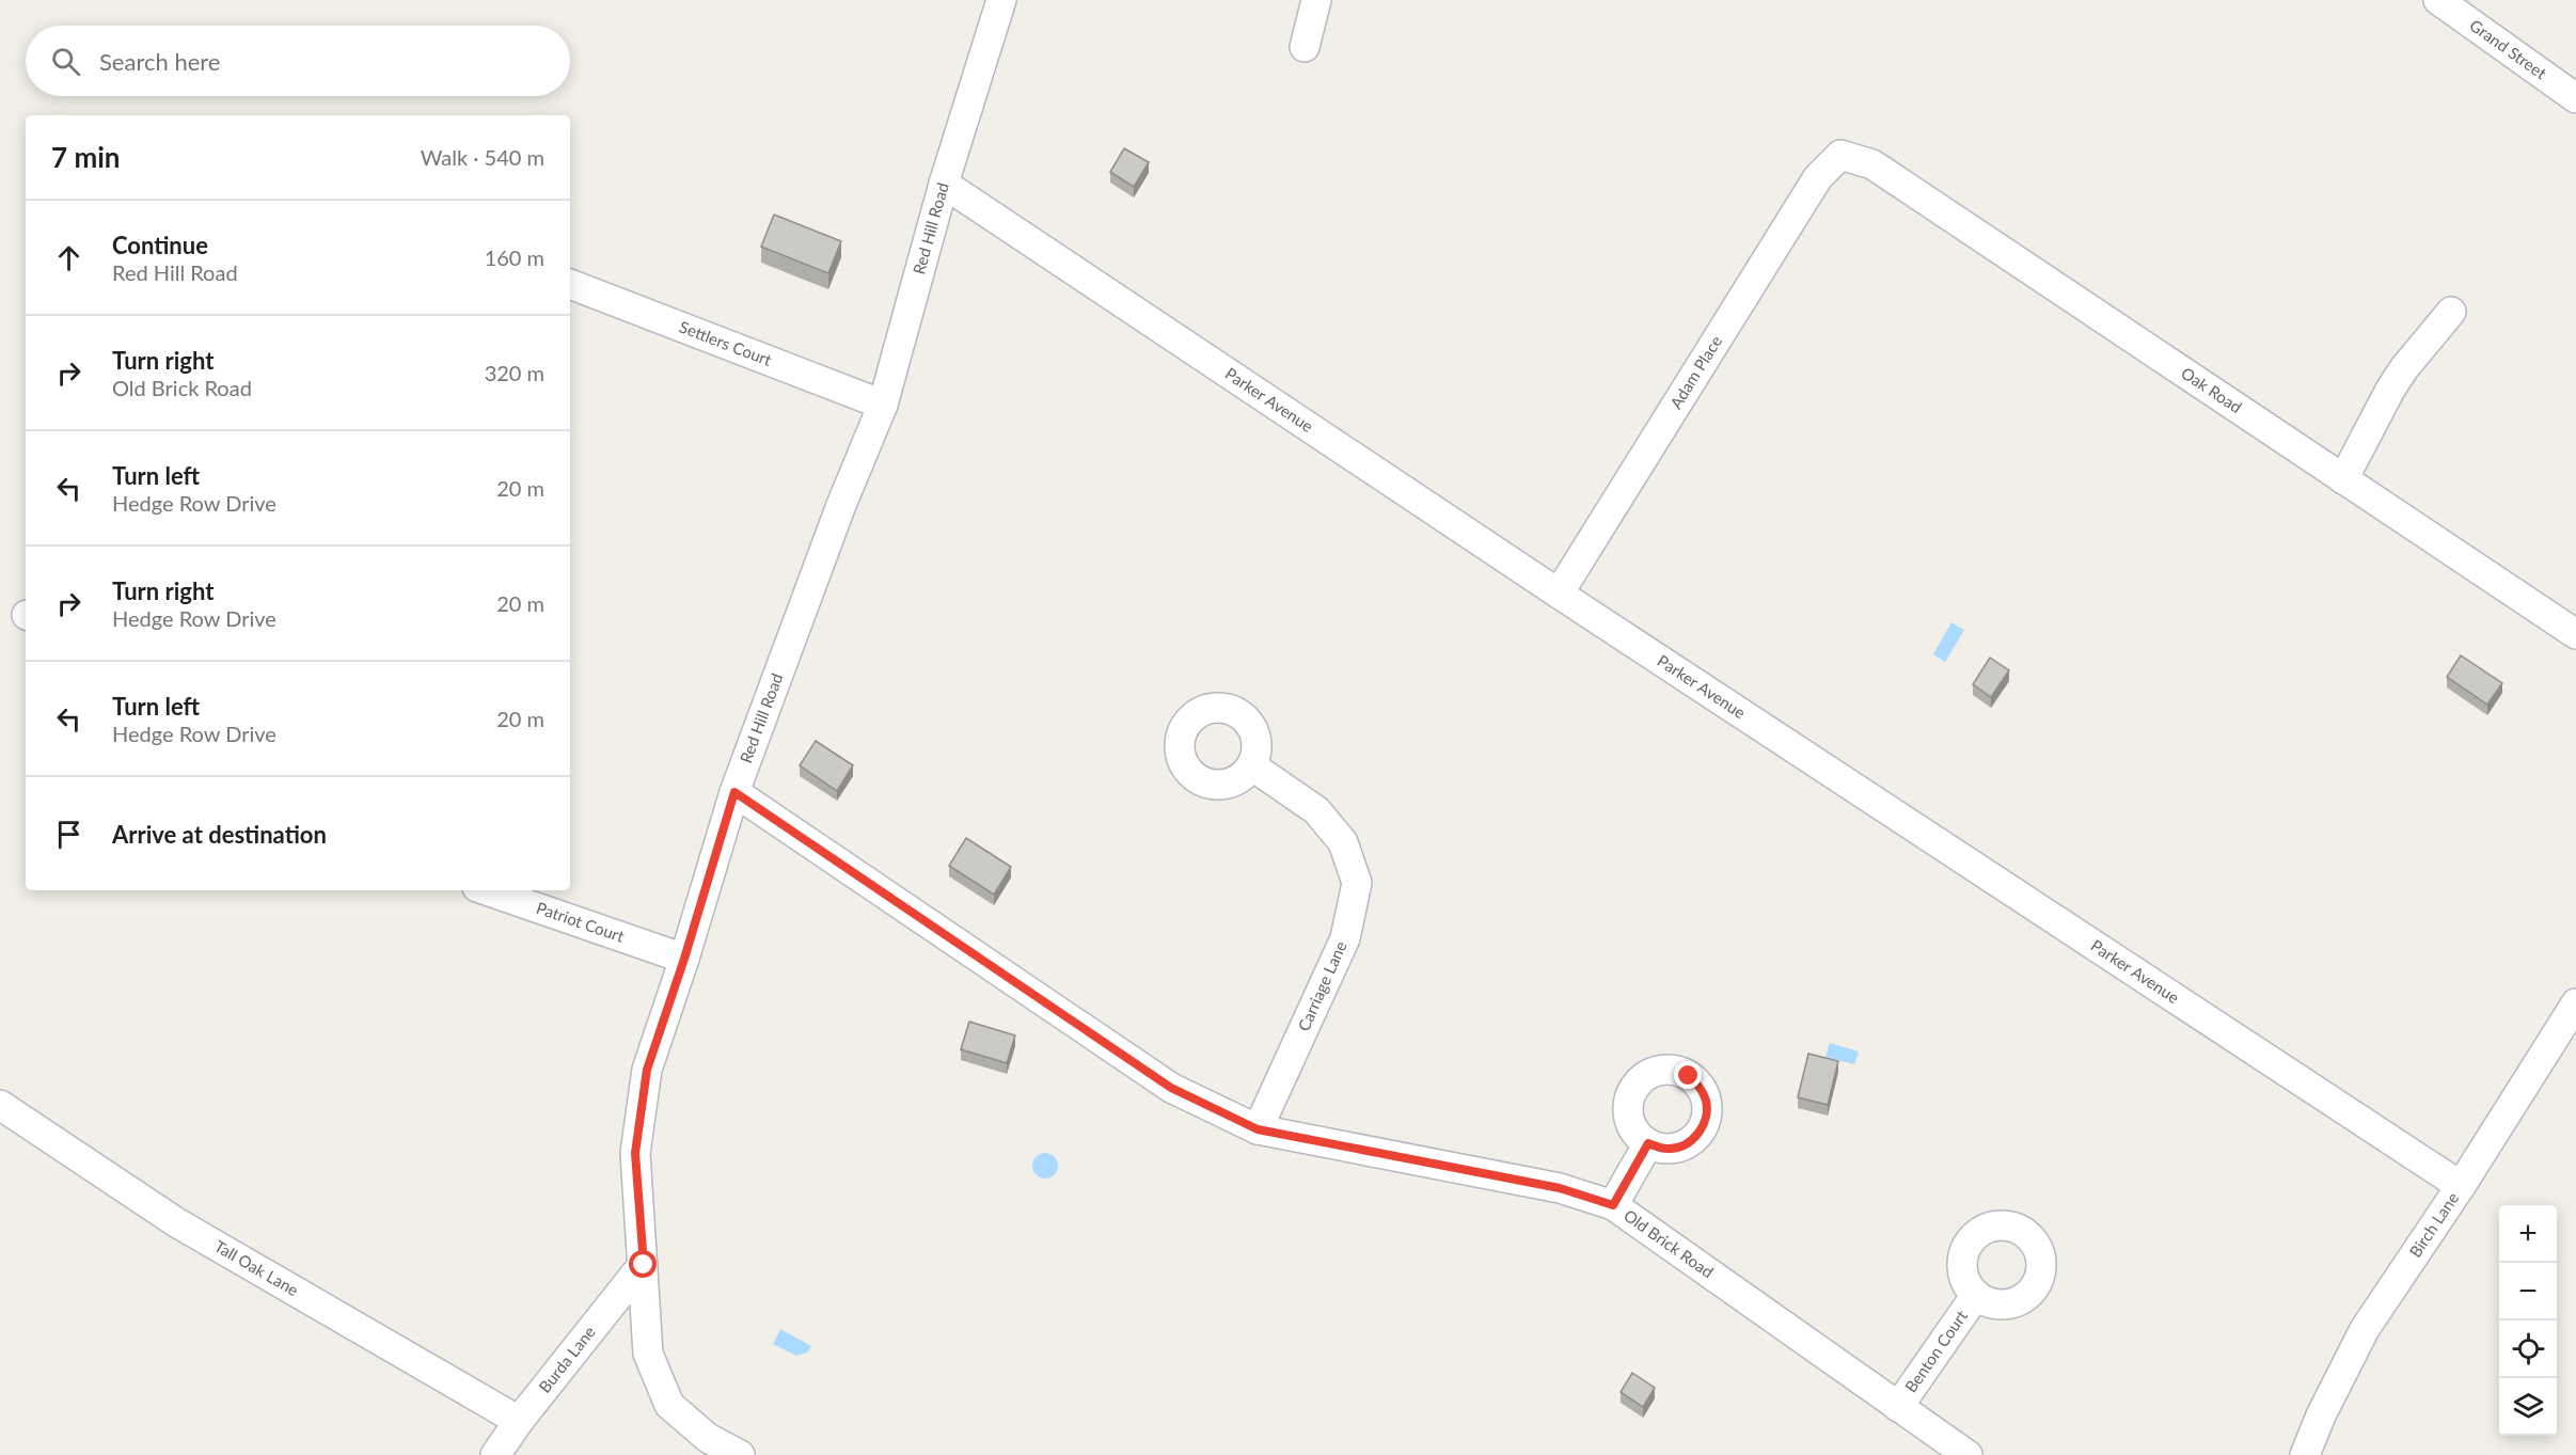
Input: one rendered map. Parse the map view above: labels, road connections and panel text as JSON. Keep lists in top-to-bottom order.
{
  "streets": {
    "street": [
      "Grand Street",
      "Red Hill Road",
      "Settlers Court",
      "Adam Place",
      "Oak Road",
      "Parker Avenue",
      "Patriot Court",
      "Carriage Lane",
      "Birch Lane",
      "Old Brick Road",
      "Tall Oak Lane",
      "Benton Court",
      "Burda Lane"
    ]
  },
  "crossings": [
    ["Red Hill Road", "Settlers Court"],
    ["Red Hill Road", "Parker Avenue"],
    ["Red Hill Road", "Patriot Court"],
    ["Red Hill Road", "Old Brick Road"],
    ["Red Hill Road", "Burda Lane"],
    ["Adam Place", "Oak Road"],
    ["Adam Place", "Parker Avenue"],
    ["Parker Avenue", "Birch Lane"],
    ["Carriage Lane", "Old Brick Road"],
    ["Old Brick Road", "Benton Court"],
    ["Tall Oak Lane", "Burda Lane"]
  ],
  "page": {
    "search": "Search here",
    "heading": ["7 min", "Walk · 540 m"],
    "list": [
      ["Continue", "Red Hill Road", "160 m"],
      ["Turn right", "Old Brick Road", "320 m"],
      ["Turn left", "Hedge Row Drive", "20 m"],
      ["Turn right", "Hedge Row Drive", "20 m"],
      ["Turn left", "Hedge Row Drive", "20 m"],
      "Arrive at destination"
    ],
    "map_buttons": ["+", "−"]
  }
}
